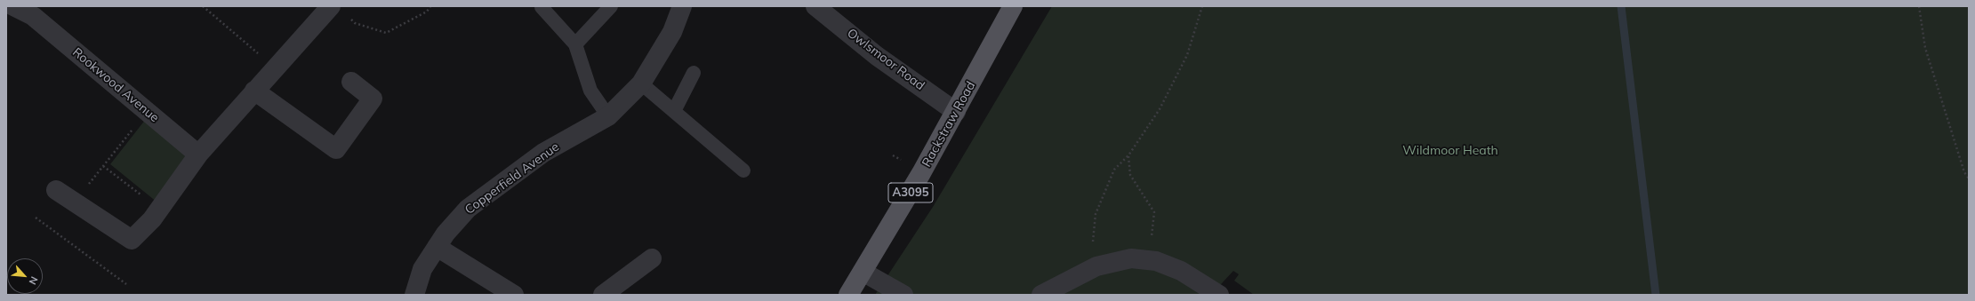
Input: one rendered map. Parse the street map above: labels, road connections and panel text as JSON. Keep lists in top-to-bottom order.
{
  "streets": {
    "main road": ["Rackstraw Road", "A3095"],
    "street": ["Owlsmoor Road", "Rookwood Avenue", "Copperfield Avenue"]
  },
  "crossings": [
    ["Owlsmoor Road", "Rackstraw Road"]
  ],
  "parks": ["Wildmoor Heath"],
  "north": "bottom right"
}
